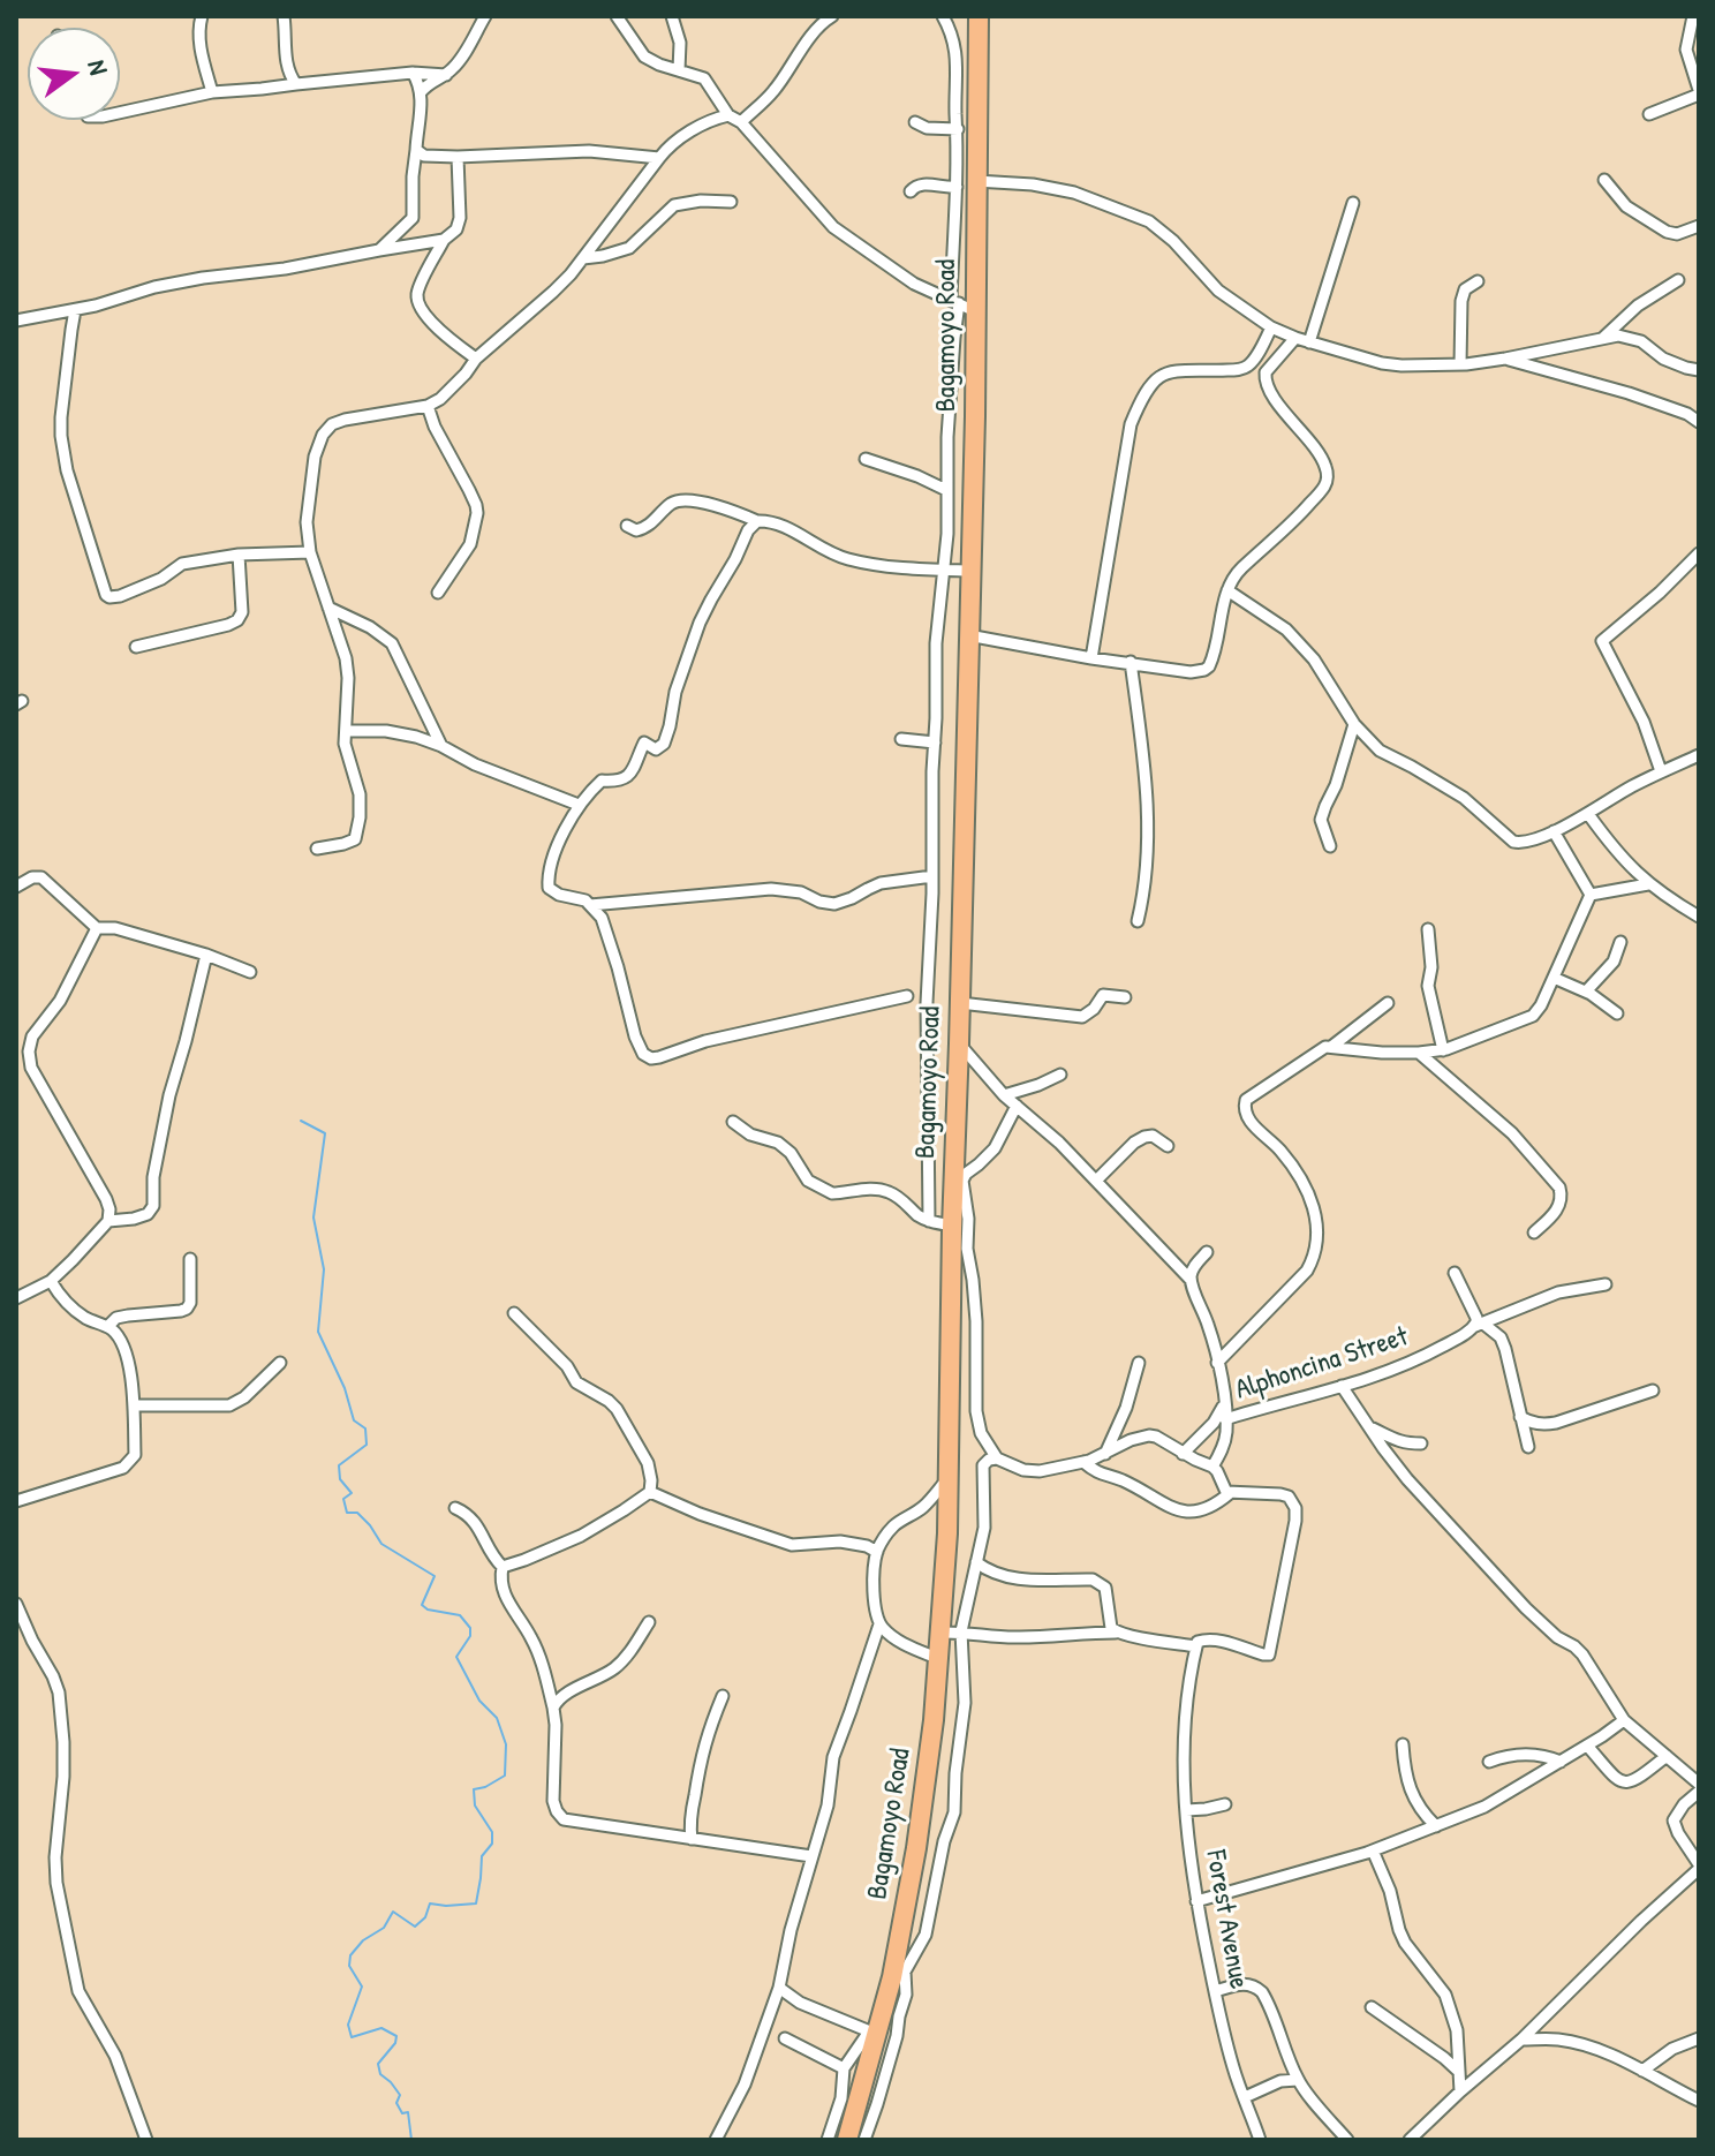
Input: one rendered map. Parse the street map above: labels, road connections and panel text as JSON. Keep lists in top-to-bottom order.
{
  "streets": {
    "highway": ["Bagamoyo Road"],
    "street": ["Alphoncina Street", "Forest Avenue"]
  },
  "north": "right"
}
